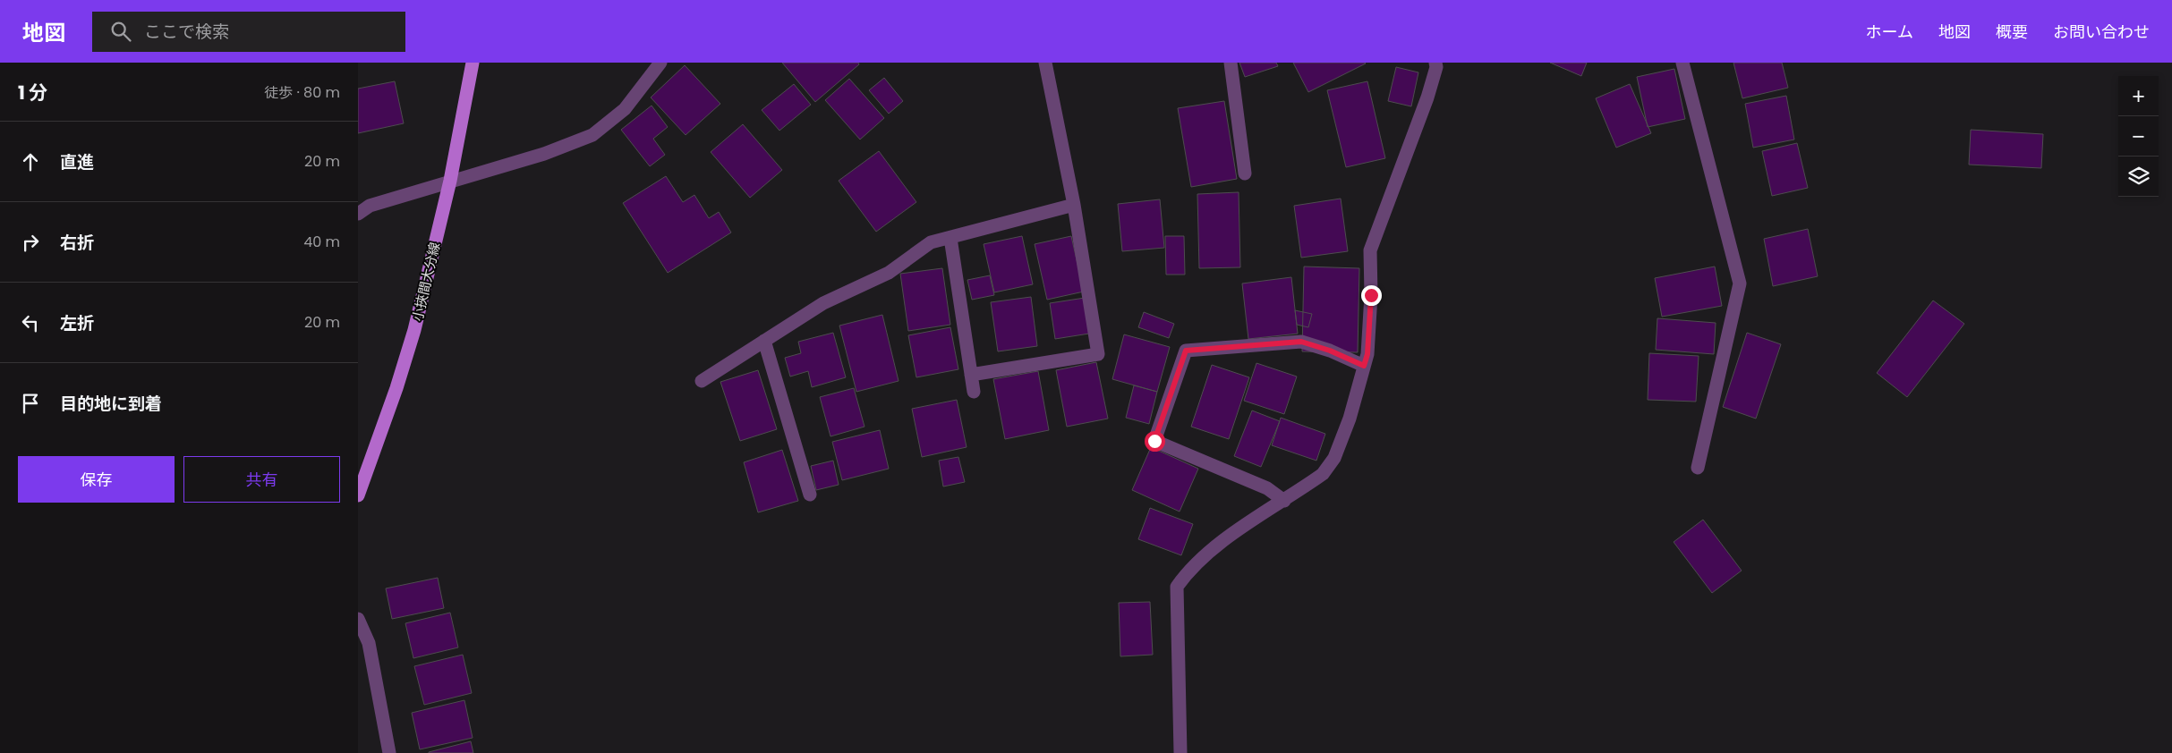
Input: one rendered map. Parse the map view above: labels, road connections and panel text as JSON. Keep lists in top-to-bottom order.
{
  "streets": {
    "main road": ["小挾間大分線"]
  },
  "page": {
    "header": "地図",
    "search": "ここで検索",
    "nav": [
      "ホーム",
      "地図",
      "概要",
      "お問い合わせ"
    ],
    "heading": ["1 分", "徒歩 · 80 m"],
    "map_buttons": ["+", "−"],
    "list": [
      ["直進", "20 m"],
      ["右折", "40 m"],
      ["左折", "20 m"],
      "目的地に到着"
    ],
    "buttons": ["保存", "共有"]
  }
}
